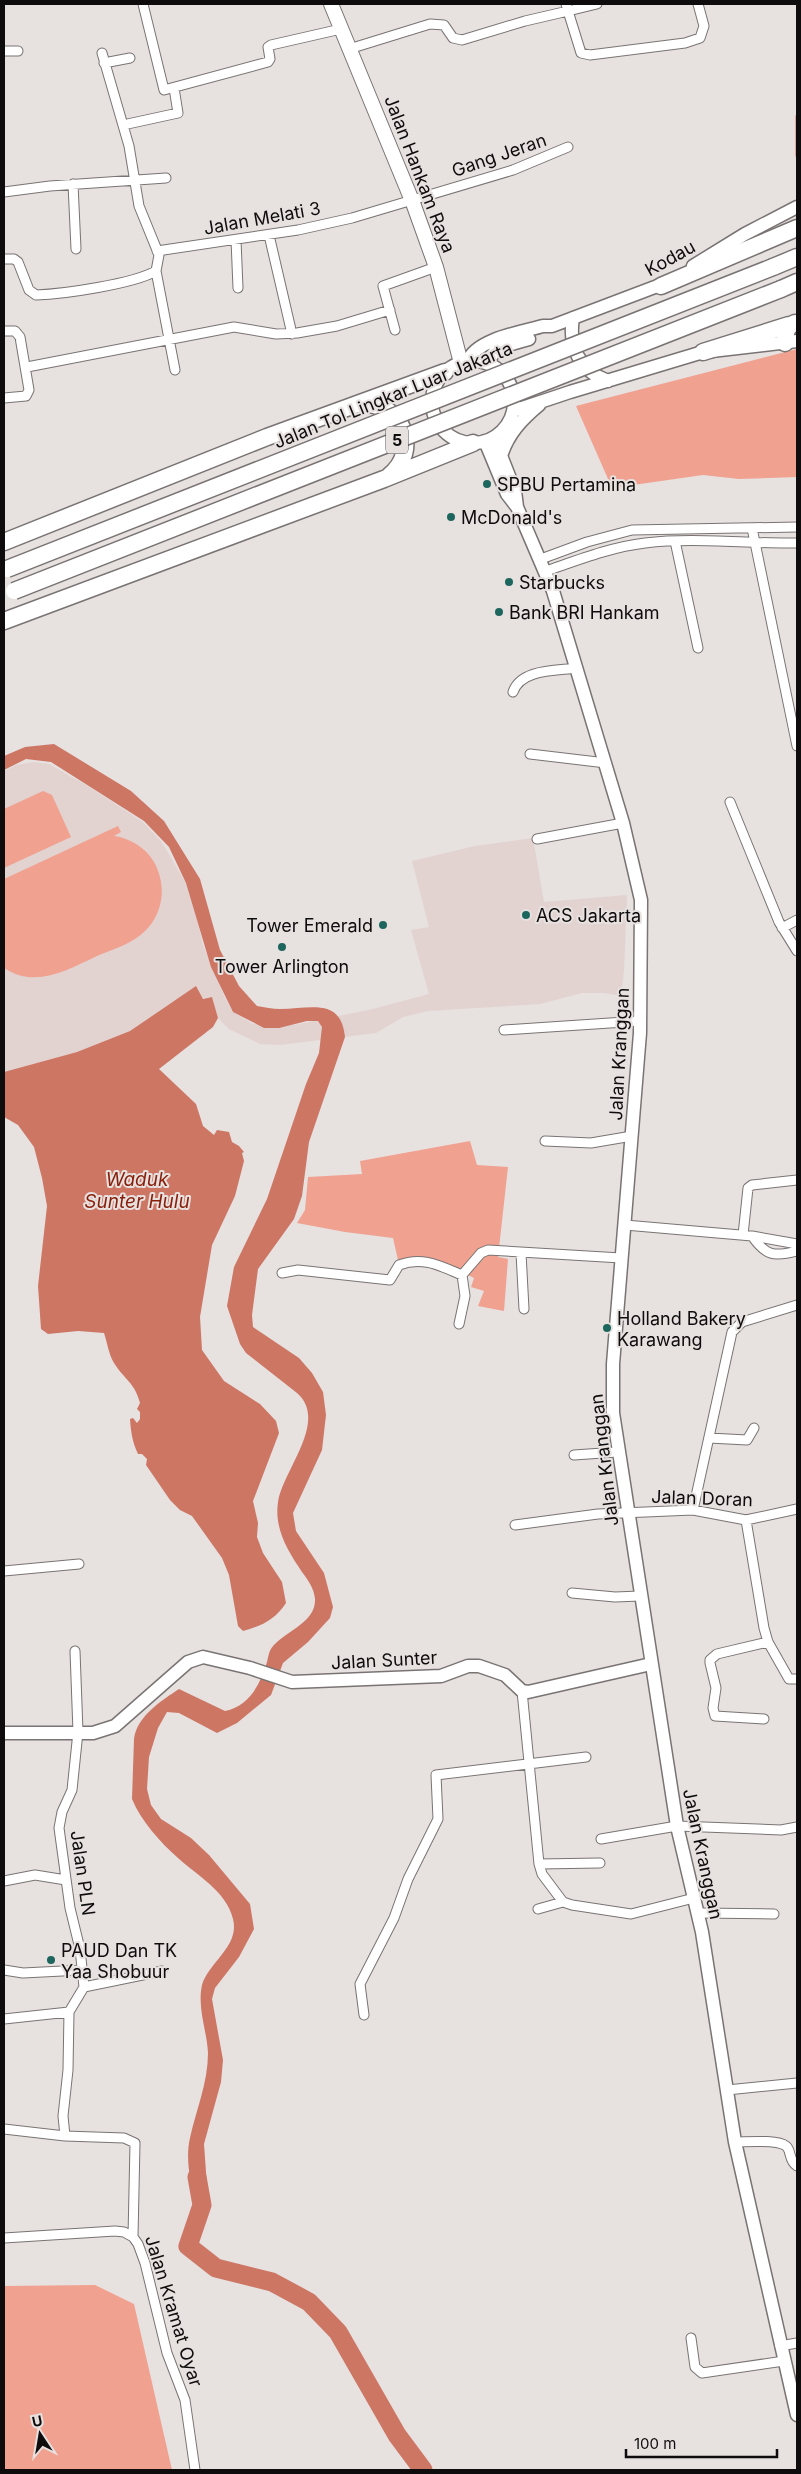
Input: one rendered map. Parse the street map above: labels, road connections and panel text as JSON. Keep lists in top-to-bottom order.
{
  "streets": {
    "highway": ["Jalan Tol Lingkar Luar Jakarta", "5"],
    "main road": [
      "Jalan Hankam Raya",
      "Kodau",
      "Jalan Kranggan",
      "Jalan Sunter"
    ],
    "street": [
      "Gang Jeran",
      "Jalan Melati 3",
      "Jalan Doran",
      "Jalan PLN",
      "Jalan Kramat Oyar"
    ]
  },
  "crossings": [
    ["Gang Jeran", "Jalan Hankam Raya"],
    ["Gang Jeran", "Jalan Melati 3"],
    ["Jalan Hankam Raya", "Jalan Melati 3"],
    ["Jalan Hankam Raya", "Kodau"],
    ["Jalan Hankam Raya", "Jalan Kranggan"],
    ["Kodau", "Jalan Kranggan"],
    ["Jalan Kranggan", "Jalan Doran"],
    ["Jalan Sunter", "Jalan PLN"]
  ],
  "water": ["Waduk Sunter Hulu"],
  "places": [
    "SPBU Pertamina",
    "McDonald's",
    "Starbucks",
    "Bank BRI Hankam",
    "ACS Jakarta",
    "Tower Emerald",
    "Tower Arlington",
    "Holland Bakery Karawang",
    "PAUD Dan TK Yaa Shobuur"
  ],
  "scale_bar": "100 m",
  "north": "top"
}
